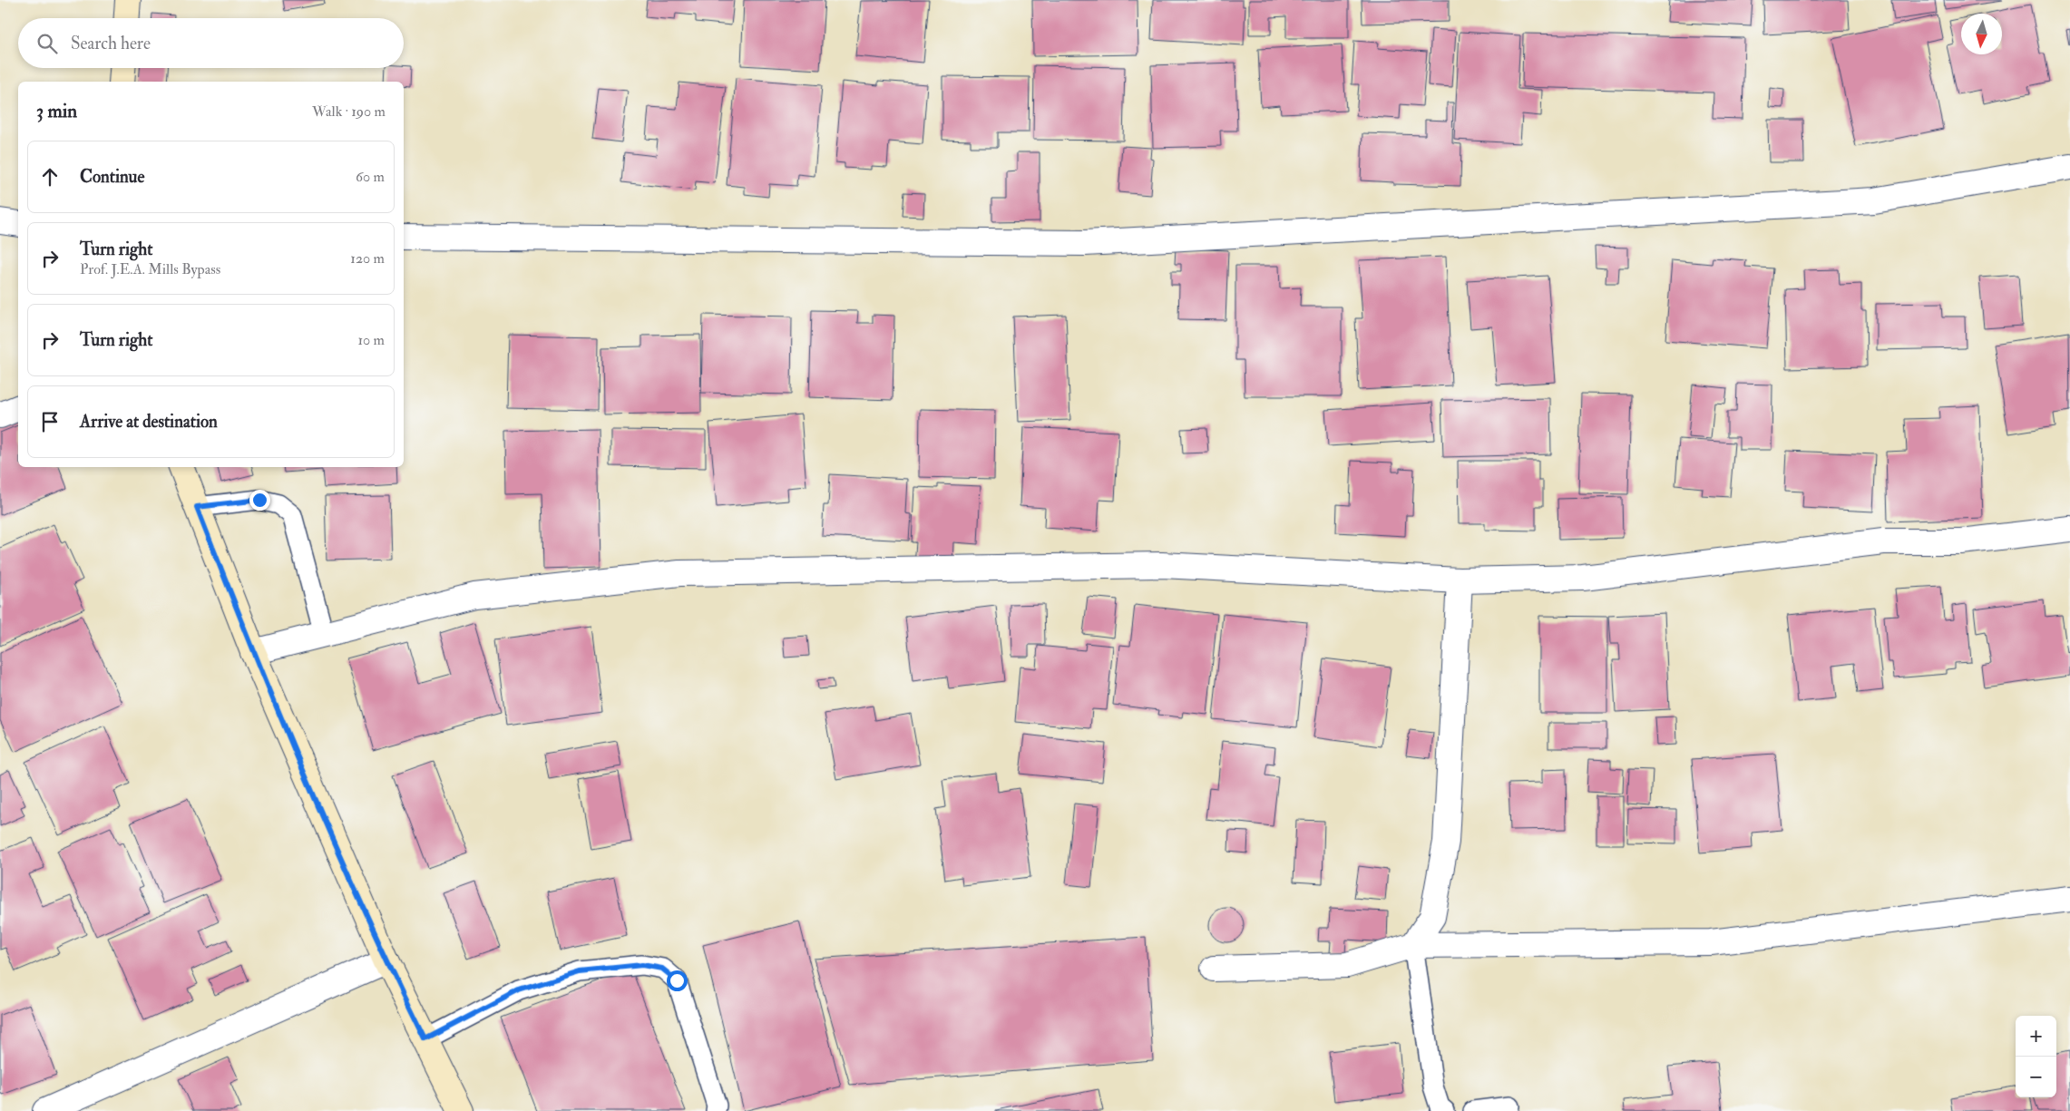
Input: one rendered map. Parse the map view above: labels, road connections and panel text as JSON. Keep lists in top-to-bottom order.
{
  "north": "bottom",
  "page": {
    "search": "Search here",
    "heading": ["3 min", "Walk · 190 m"],
    "list": [
      ["Continue", "60 m"],
      ["Turn right", "Prof. J.E.A. Mills Bypass", "120 m"],
      ["Turn right", "10 m"],
      "Arrive at destination"
    ],
    "map_buttons": ["+", "−"]
  }
}
